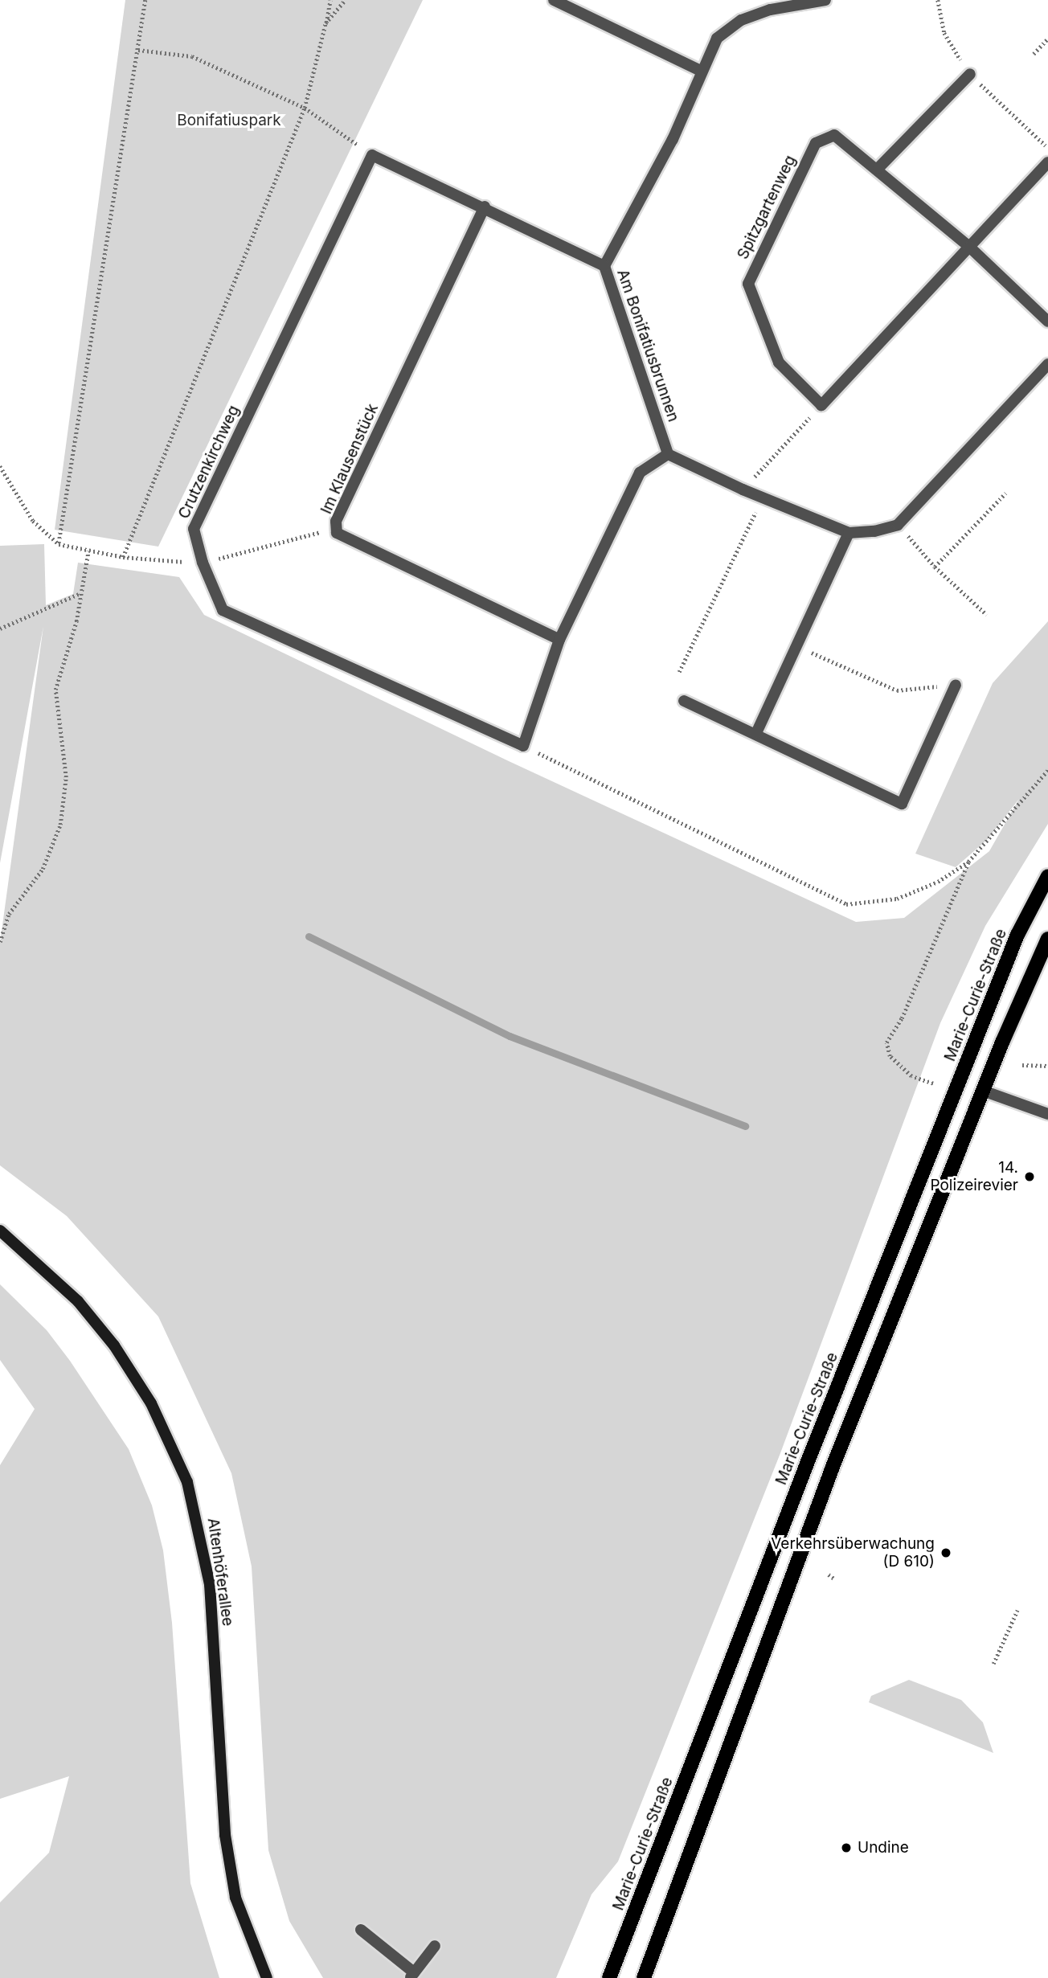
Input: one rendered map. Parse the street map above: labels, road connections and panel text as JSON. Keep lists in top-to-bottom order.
{
  "streets": {
    "main road": ["Marie-Curie-Straße"],
    "street": [
      "Spitzgartenweg",
      "Am Bonifatiusbrunnen",
      "Im Klausenstück",
      "Crutzenkirchweg",
      "Altenhöferallee"
    ]
  },
  "parks": ["Bonifatiuspark"],
  "places": ["14. Polizeirevier", "Verkehrsüberwachung (D 610)", "Undine"]
}
